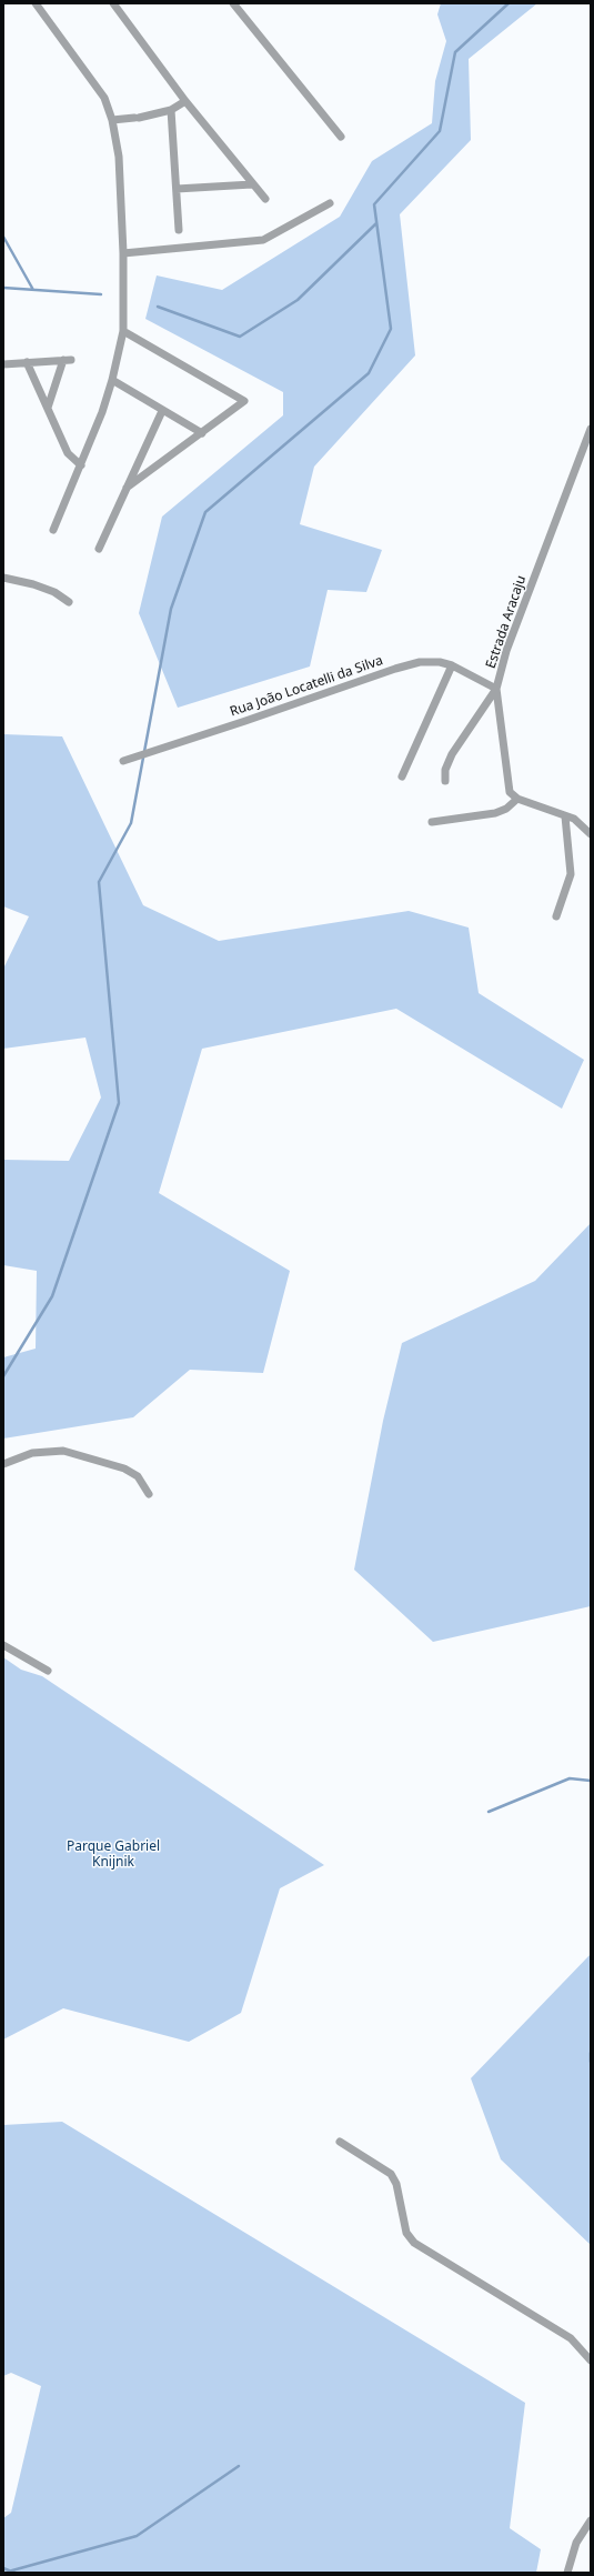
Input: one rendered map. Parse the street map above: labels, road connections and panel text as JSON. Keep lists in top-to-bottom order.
{
  "streets": {
    "street": ["Estrada Aracaju", "Rua João Locatelli da Silva"]
  },
  "crossings": [
    ["Estrada Aracaju", "Rua João Locatelli da Silva"]
  ],
  "parks": ["Parque Gabriel Knijnik"]
}
